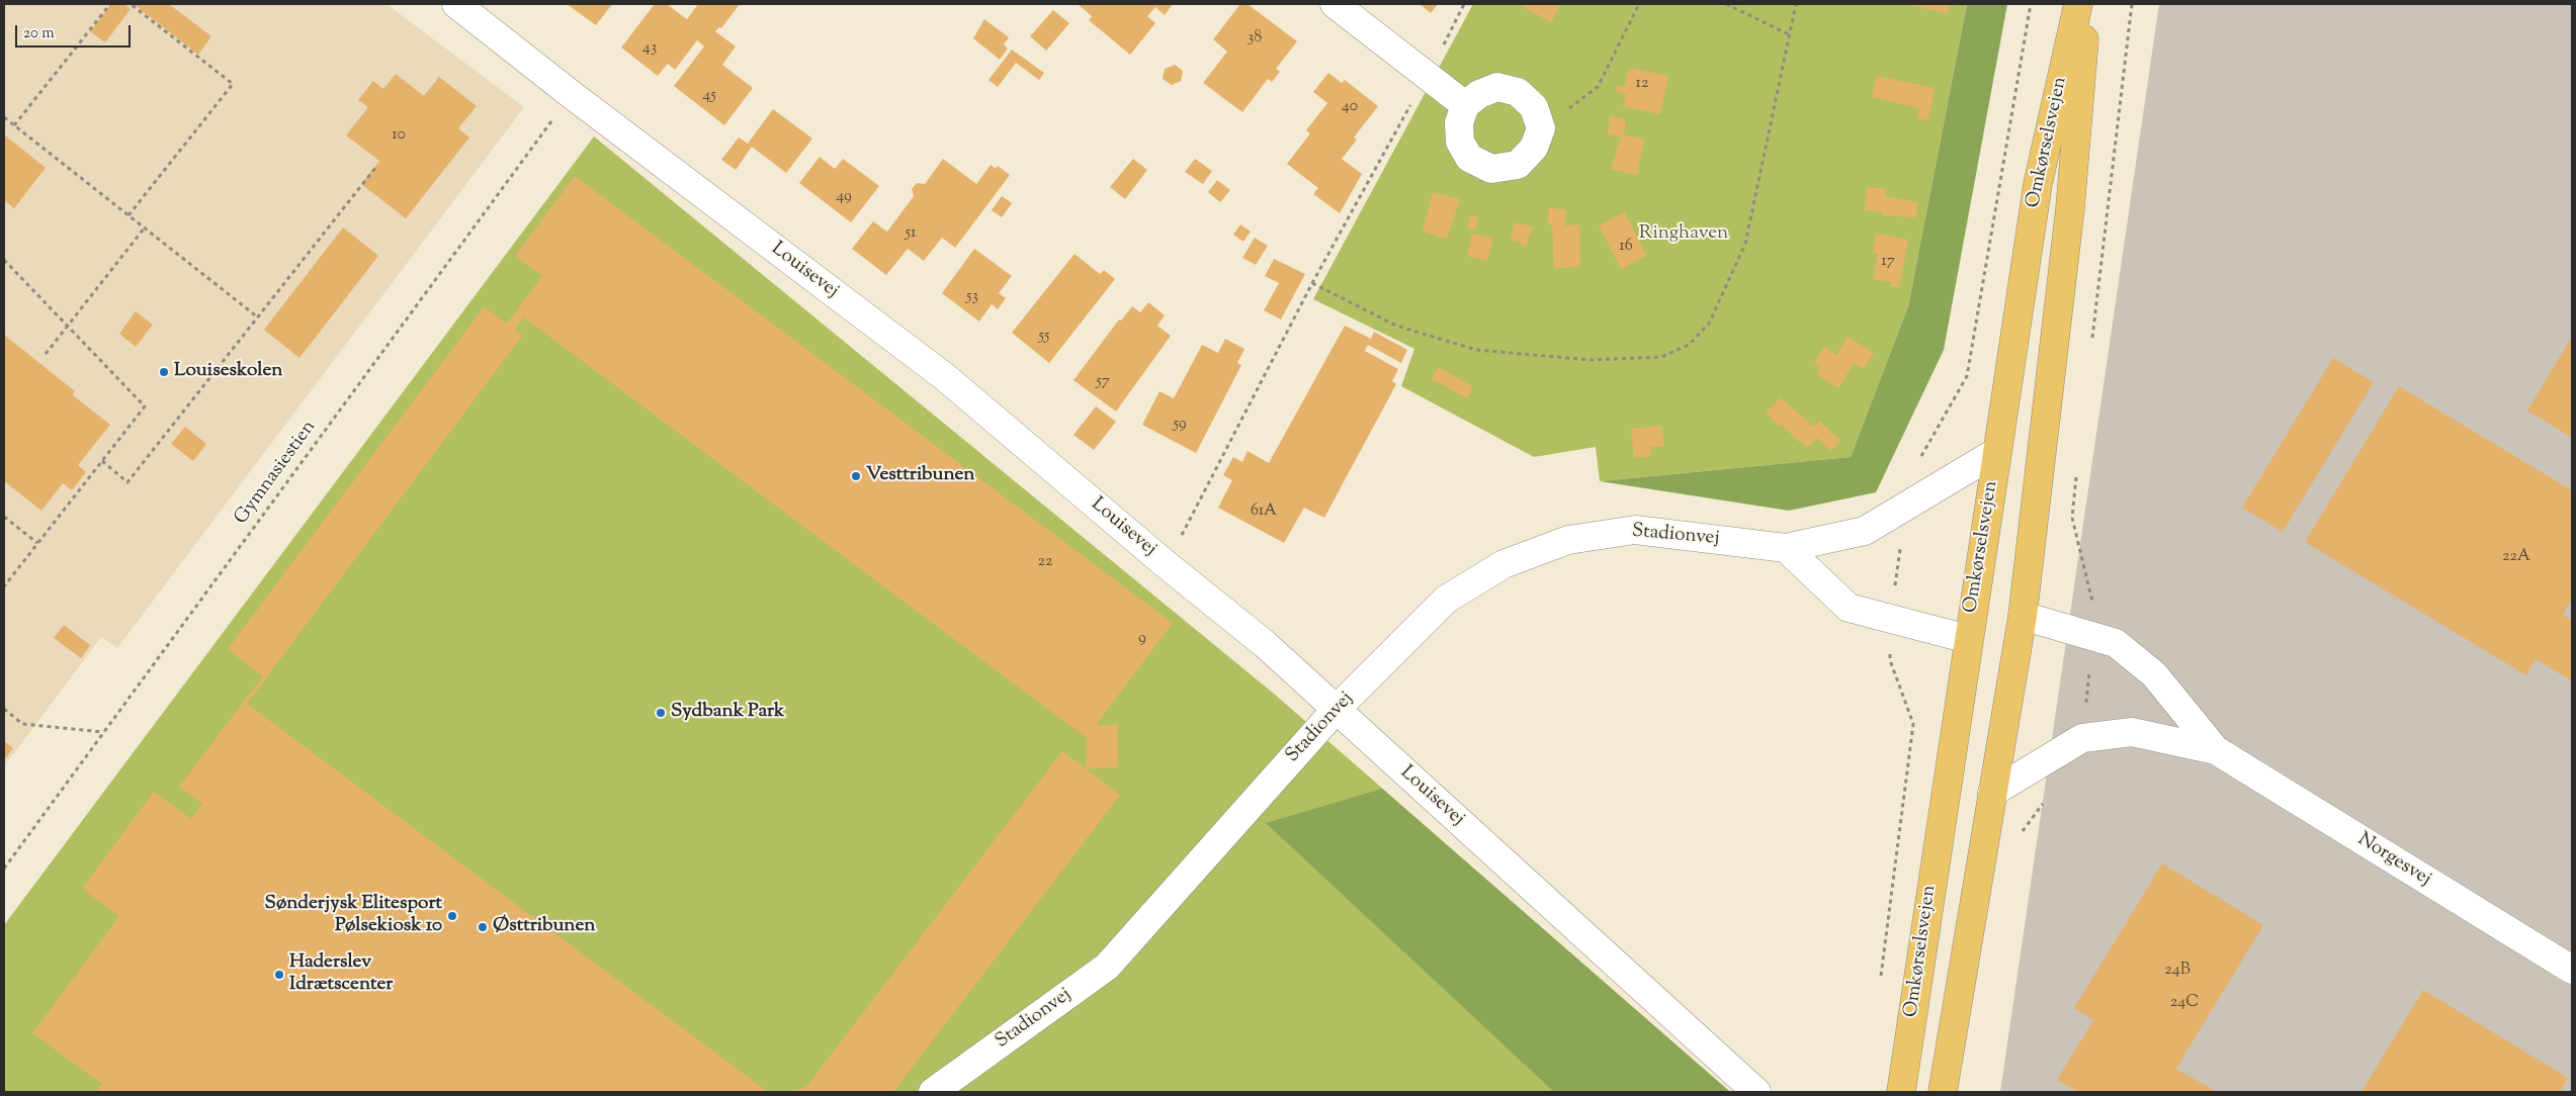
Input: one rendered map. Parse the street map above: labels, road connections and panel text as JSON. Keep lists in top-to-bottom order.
{
  "streets": {
    "main road": ["Omkørselsvejen"],
    "street": ["Louisevej", "Stadionvej", "Norgesvej"],
    "path": ["Gymnasiestien"]
  },
  "crossings": [
    ["Omkørselsvejen", "Stadionvej"],
    ["Omkørselsvejen", "Norgesvej"],
    ["Louisevej", "Gymnasiestien"],
    ["Louisevej", "Stadionvej"]
  ],
  "parks": ["Ringhaven"],
  "places": [
    "Louiseskolen",
    "Vesttribunen",
    "Sydbank Park",
    "Sønderjysk Elitesport Pølsekiosk 10",
    "Østtribunen",
    "Haderslev Idrætscenter"
  ],
  "house_numbers": [
    "38",
    "43",
    "12",
    "45",
    "40",
    "10",
    "49",
    "51",
    "16",
    "17",
    "53",
    "55",
    "57",
    "59",
    "61A",
    "22A",
    "22",
    "9",
    "24B",
    "24C"
  ],
  "scale_bar": "20 m"
}
